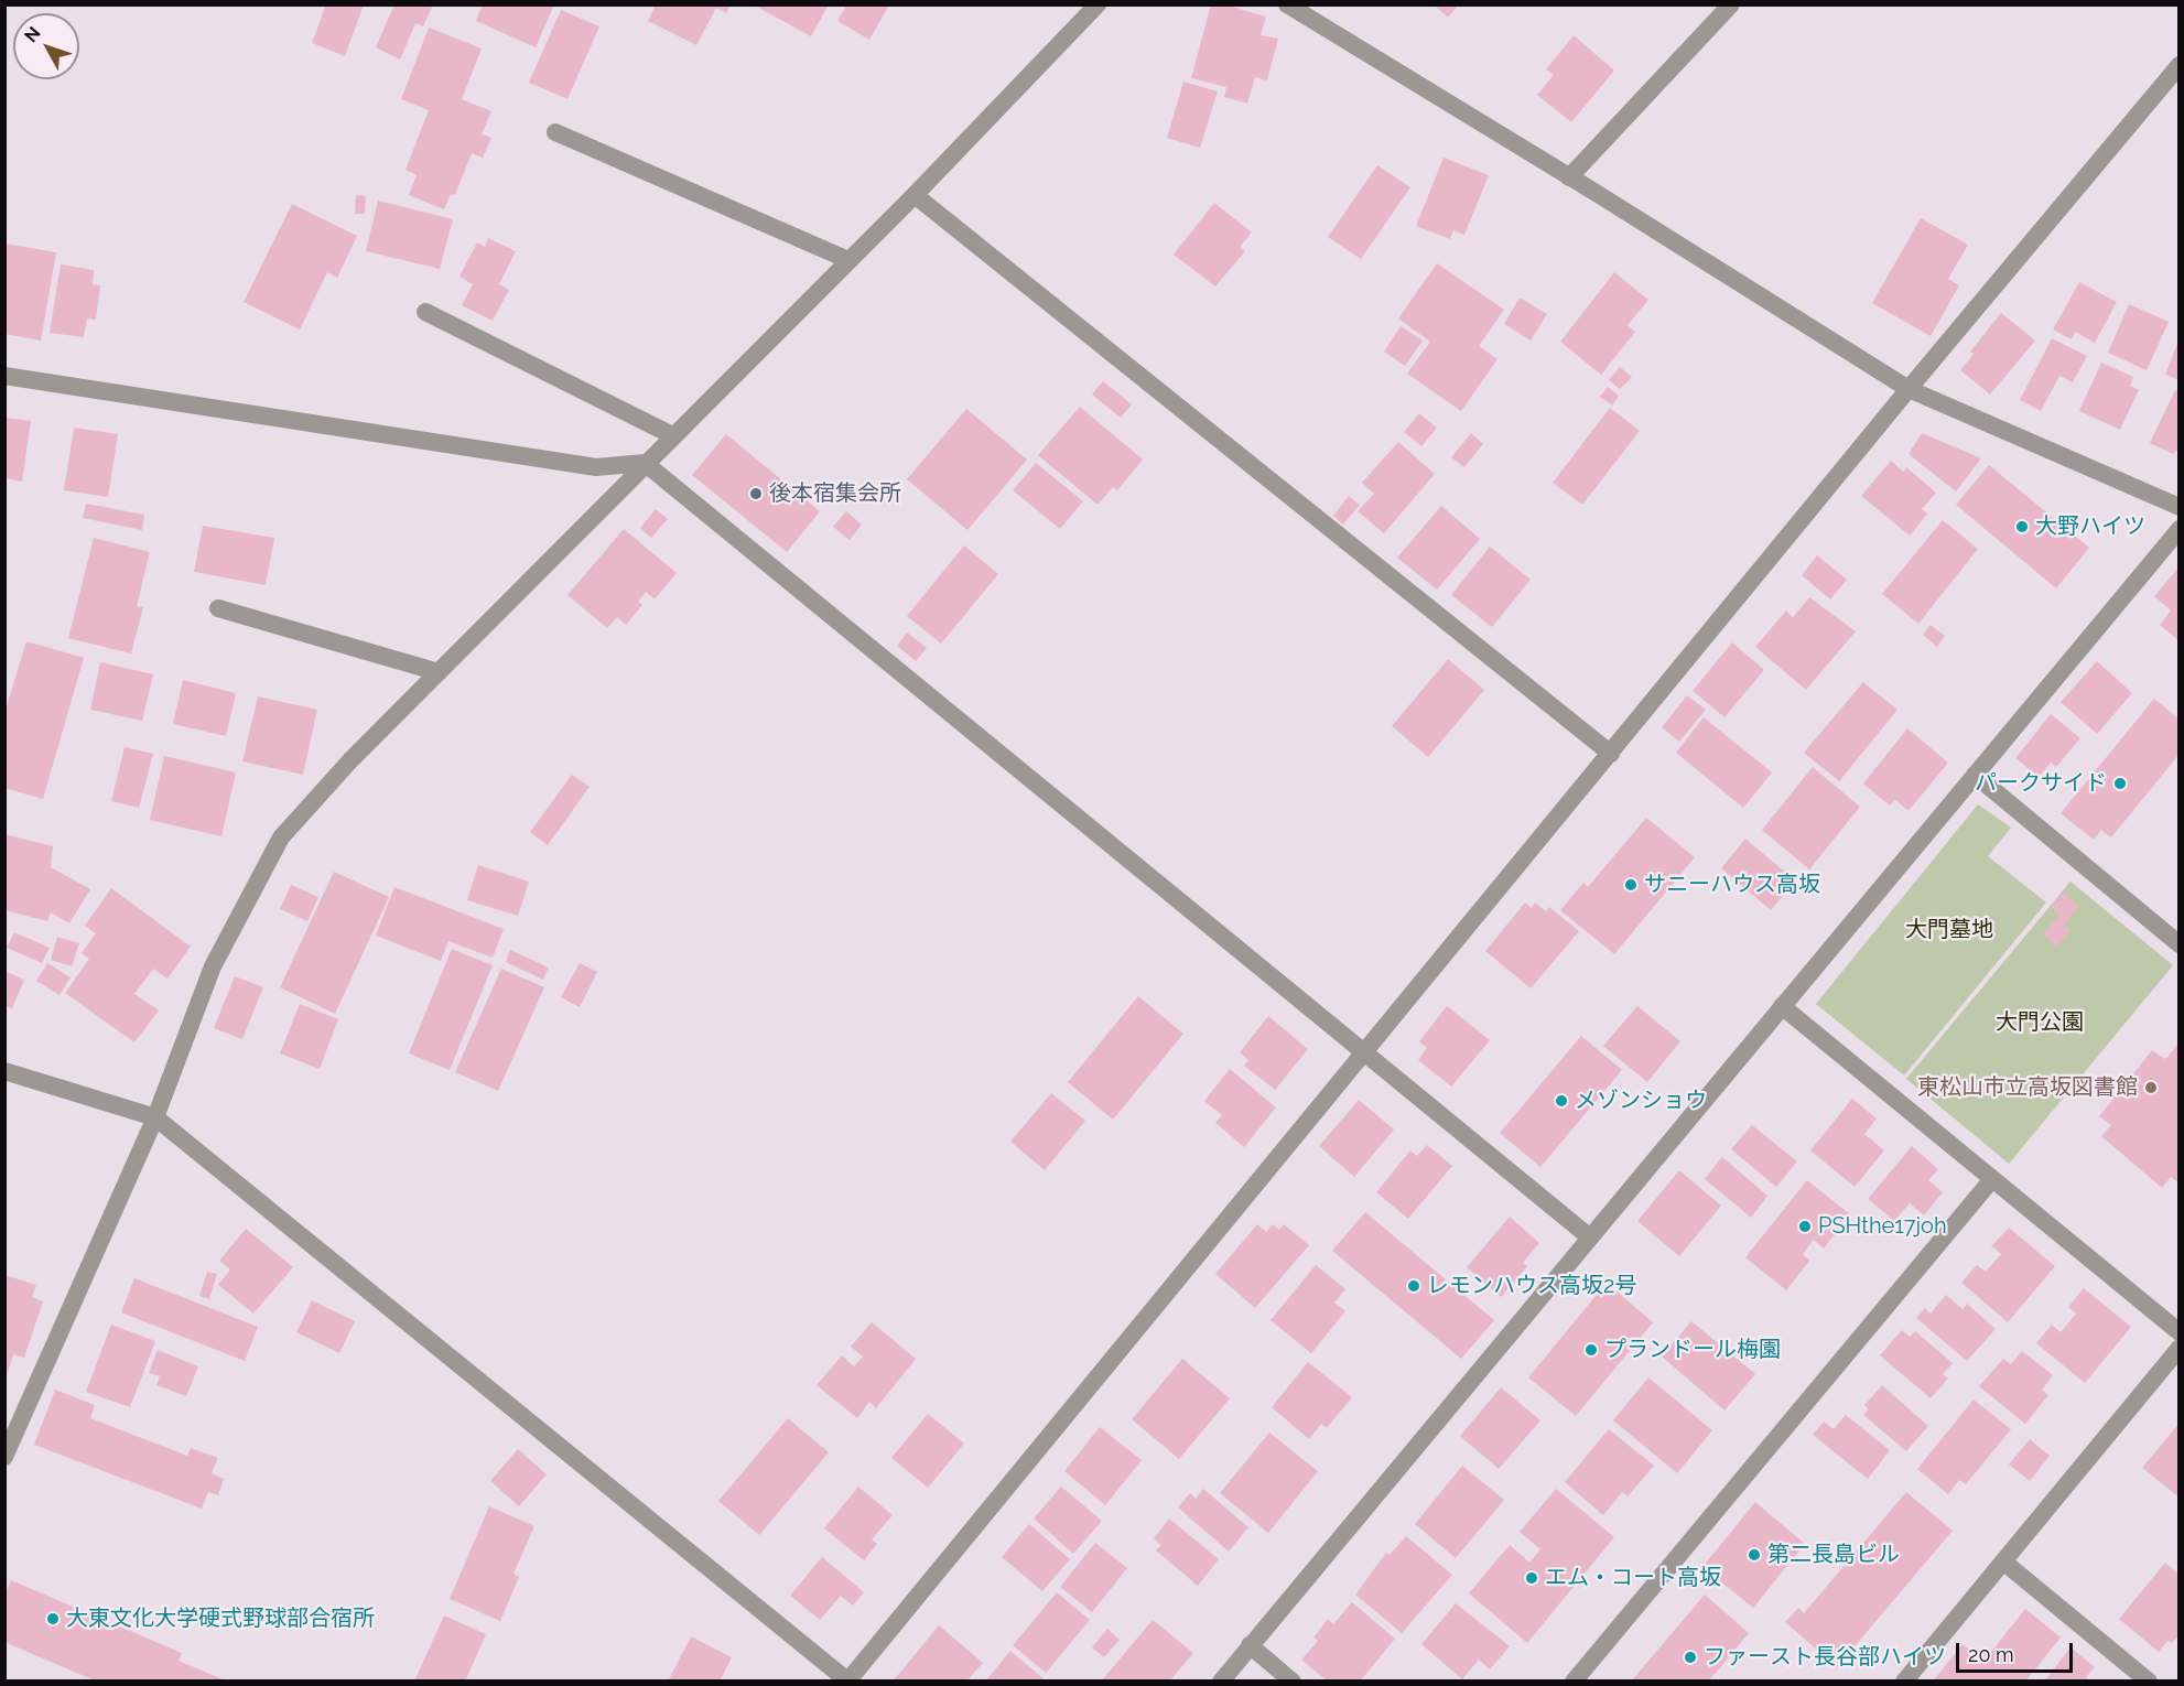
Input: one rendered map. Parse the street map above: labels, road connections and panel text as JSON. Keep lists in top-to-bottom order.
{
  "parks": ["大門墓地", "大門公園"],
  "places": [
    "後本宿集会所",
    "大野ハイツ",
    "パークサイド",
    "サニーハウス高坂",
    "東松山市立高坂図書館",
    "メゾンショウ",
    "PSHthe17joh",
    "レモンハウス高坂2号",
    "プランドール梅園",
    "第二長島ビル",
    "エム・コート高坂",
    "大東文化大学硬式野球部合宿所",
    "ファースト長谷部ハイツ"
  ],
  "scale_bar": "20 m",
  "north": "top left"
}
